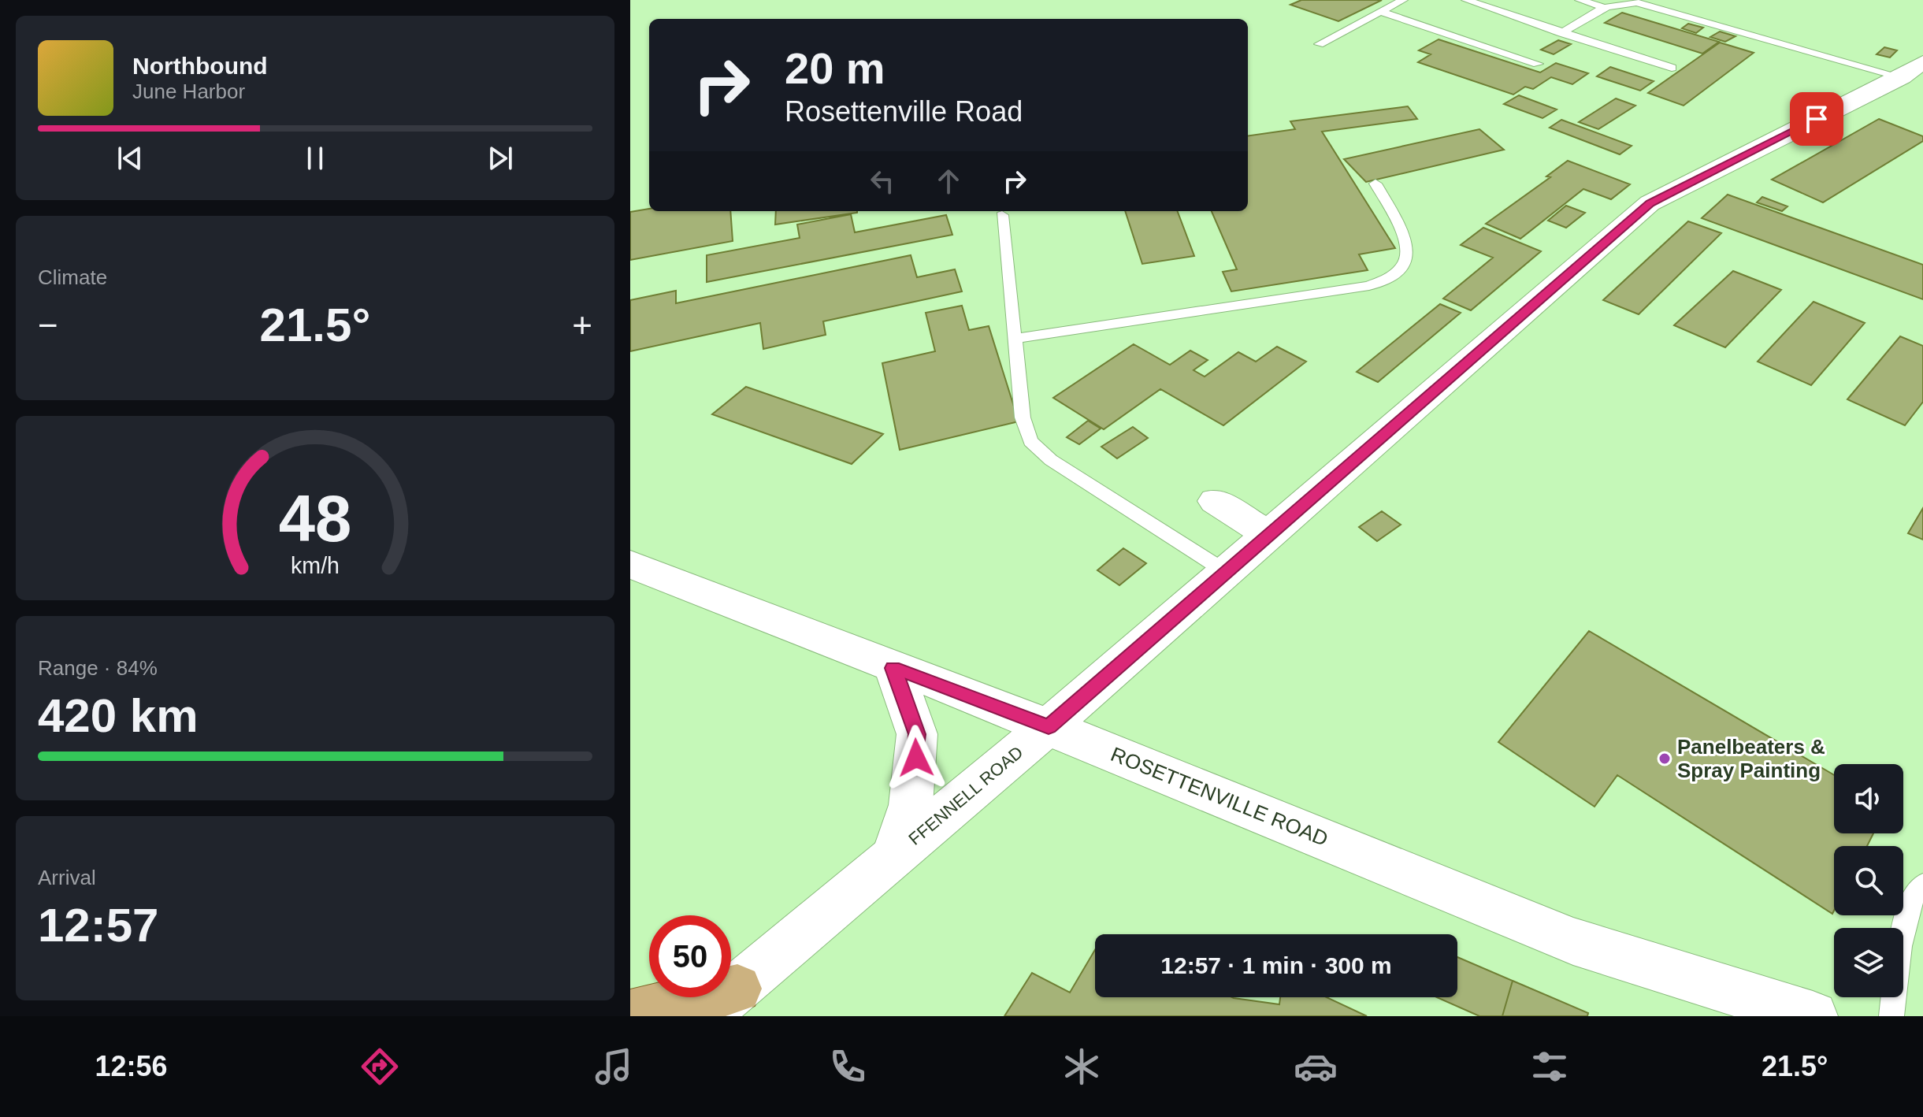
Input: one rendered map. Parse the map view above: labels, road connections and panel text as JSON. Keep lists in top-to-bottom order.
{
  "streets": {
    "street": ["FFENNELL ROAD", "ROSETTENVILLE ROAD"]
  },
  "crossings": [
    ["FFENNELL ROAD", "ROSETTENVILLE ROAD"]
  ],
  "places": ["Panelbeaters & Spray Painting"],
  "page": {
    "turn": ["20 m", "Rosettenville Road"],
    "song": ["Northbound", "June Harbor"],
    "tile": [
      "Climate",
      ["Range · 84%", "420 km"],
      ["Arrival", "12:57"]
    ],
    "heat": ["−", "21.5°", "+"],
    "limit": "50",
    "trip": "12:57 · 1 min · 300 m",
    "tabs": ["12:56", "21.5°"],
    "gauge": ["48", "km/h"]
  }
}
